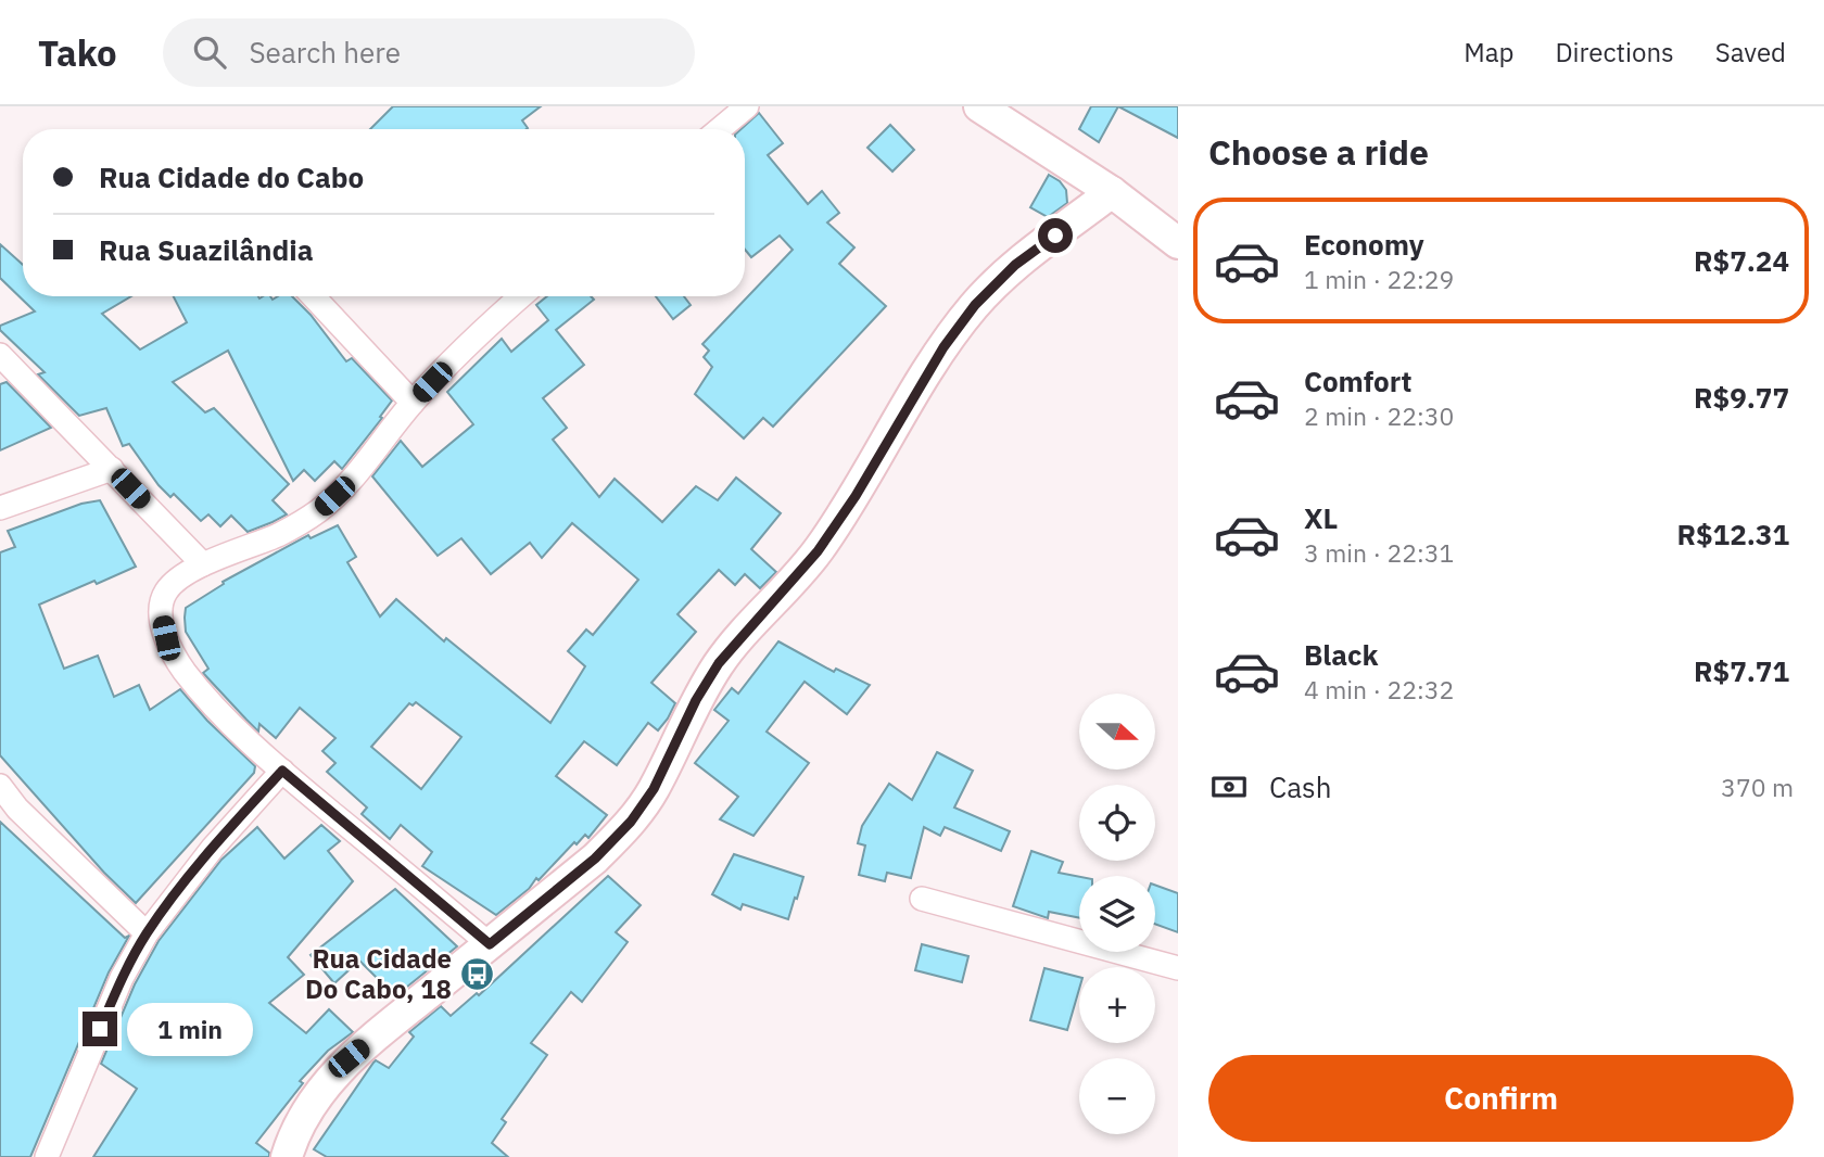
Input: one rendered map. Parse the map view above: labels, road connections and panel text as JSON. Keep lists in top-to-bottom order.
{
  "places": {
    "bus stop": ["Rua Cidade Do Cabo, 18"]
  },
  "north": "right",
  "page": {
    "header": "Tako",
    "search": "Search here",
    "nav": ["Map", "Directions", "Saved"],
    "heading": "Choose a ride",
    "banner": ["Rua Cidade do Cabo", "Rua Suazilândia"],
    "list": [
      {
        "name": "Economy",
        "note": "1 min · 22:29",
        "value": "R$7.24"
      },
      {
        "name": "Comfort",
        "note": "2 min · 22:30",
        "value": "R$9.77"
      },
      {
        "name": "XL",
        "note": "3 min · 22:31",
        "value": "R$12.31"
      },
      {
        "name": "Black",
        "note": "4 min · 22:32",
        "value": "R$7.71"
      }
    ],
    "map_buttons": ["+", "−"],
    "pay": ["Cash", "370 m"],
    "bubble": "1 min",
    "buttons": "Confirm"
  }
}
